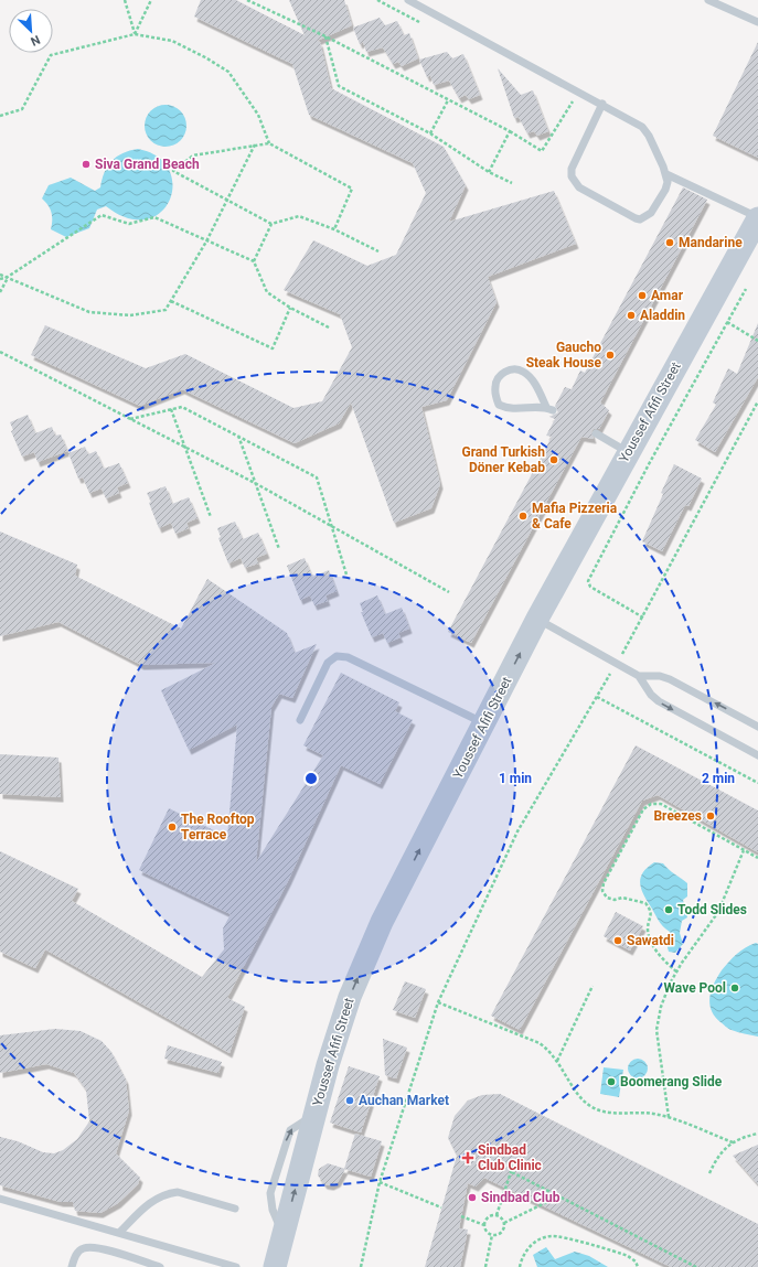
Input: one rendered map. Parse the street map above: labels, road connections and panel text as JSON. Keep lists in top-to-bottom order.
{
  "streets": {
    "street": ["Youssef Afifi Street"]
  },
  "one_way": ["Youssef Afifi Street"],
  "places": {
    "other": [
      "Siva Grand Beach",
      "Mandarine",
      "Amar",
      "Aladdin",
      "Gaucho Steak House",
      "Grand Turkish Döner Kebab",
      "Mafia Pizzeria & Cafe",
      "Breezes",
      "The Rooftop Terrace",
      "Todd Slides",
      "Sawatdi",
      "Wave Pool",
      "Boomerang Slide",
      "Auchan Market",
      "Sindbad Club"
    ],
    "health": ["Sindbad Club Clinic"]
  },
  "north": "bottom right",
  "rings": ["1 min", "2 min"]
}
